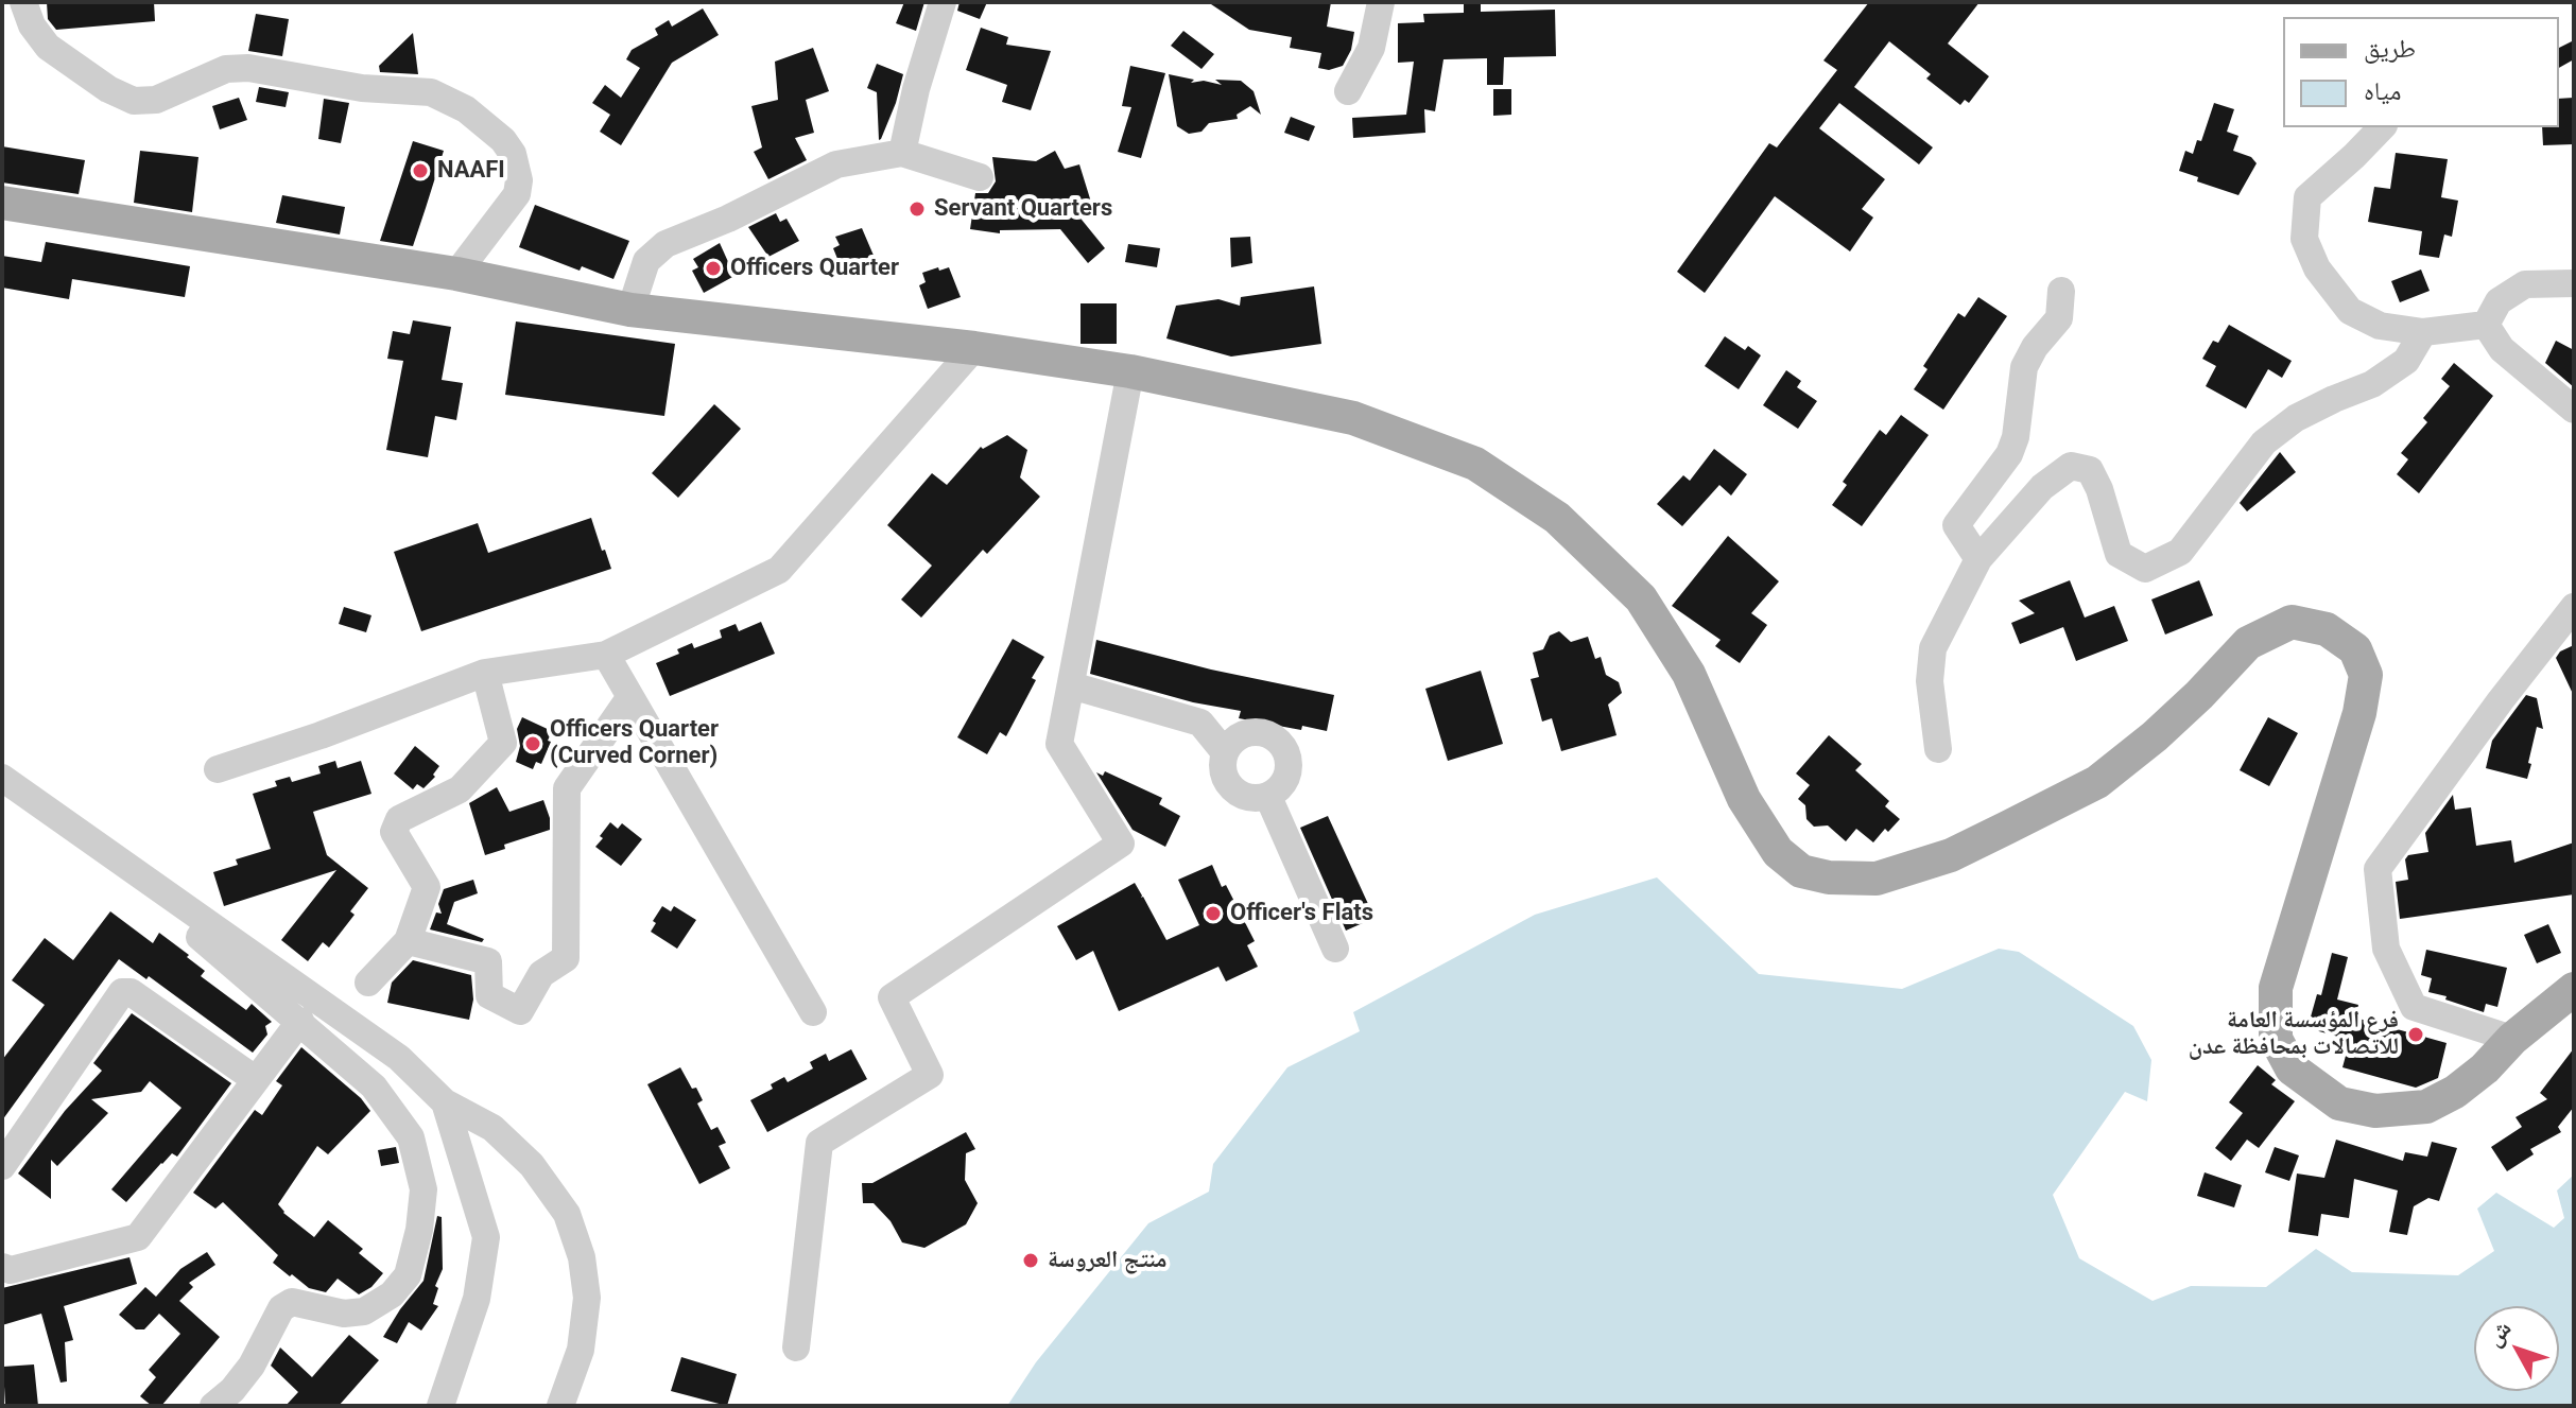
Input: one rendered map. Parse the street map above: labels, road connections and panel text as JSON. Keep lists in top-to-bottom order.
{
  "places": [
    "NAAFI",
    "Servant Quarters",
    "Officers Quarter",
    "Officers Quarter (Curved Corner)",
    "Officer's Flats",
    "فرع المؤسسة العامة للاتصالات بمحافظة عدن",
    "منتج العروسة"
  ],
  "legend": ["طريق", "مياه"],
  "north": "top left"
}
